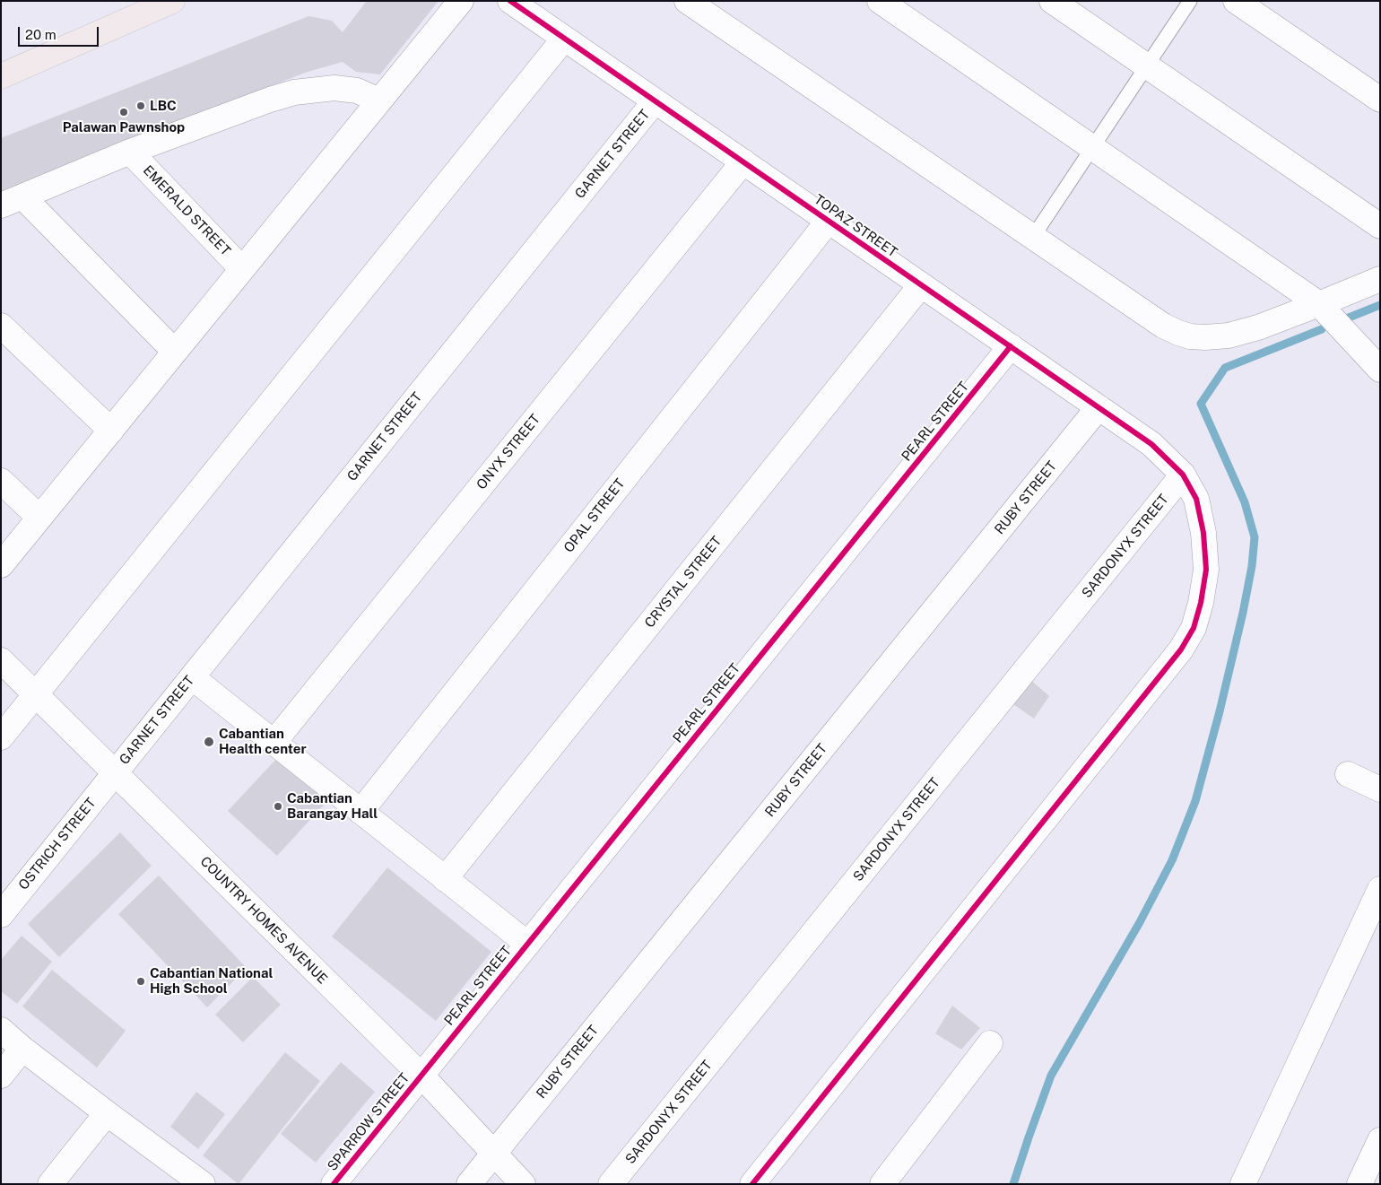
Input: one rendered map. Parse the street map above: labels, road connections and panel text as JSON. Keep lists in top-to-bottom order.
{
  "streets": {
    "street": [
      "GARNET STREET",
      "EMERALD STREET",
      "TOPAZ STREET",
      "PEARL STREET",
      "ONYX STREET",
      "RUBY STREET",
      "OPAL STREET",
      "SARDONYX STREET",
      "CRYSTAL STREET",
      "OSTRICH STREET",
      "COUNTRY HOMES AVENUE",
      "SPARROW STREET"
    ]
  },
  "crossings": [
    ["GARNET STREET", "TOPAZ STREET"],
    ["GARNET STREET", "OSTRICH STREET"],
    ["GARNET STREET", "COUNTRY HOMES AVENUE"],
    ["TOPAZ STREET", "PEARL STREET"],
    ["TOPAZ STREET", "ONYX STREET"],
    ["TOPAZ STREET", "RUBY STREET"],
    ["TOPAZ STREET", "OPAL STREET"],
    ["TOPAZ STREET", "SARDONYX STREET"],
    ["TOPAZ STREET", "CRYSTAL STREET"],
    ["PEARL STREET", "COUNTRY HOMES AVENUE"],
    ["PEARL STREET", "SPARROW STREET"],
    ["RUBY STREET", "COUNTRY HOMES AVENUE"],
    ["OSTRICH STREET", "COUNTRY HOMES AVENUE"],
    ["COUNTRY HOMES AVENUE", "SPARROW STREET"]
  ],
  "places": [
    "LBC",
    "Palawan Pawnshop",
    "Cabantian Health center",
    "Cabantian Barangay Hall",
    "Cabantian National High School"
  ],
  "scale_bar": "20 m"
}
